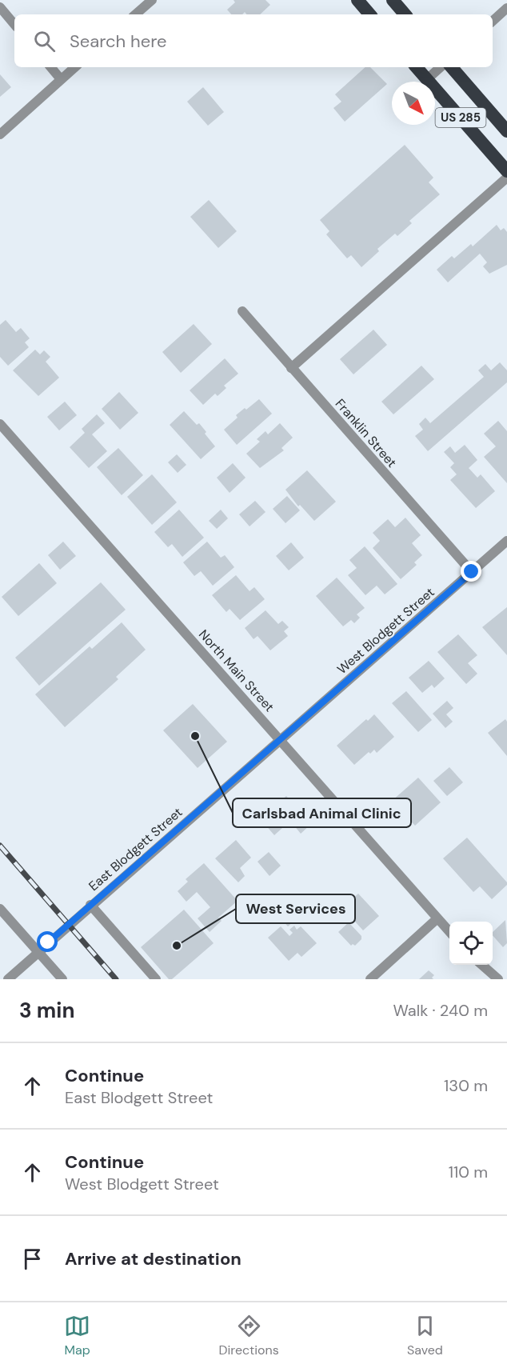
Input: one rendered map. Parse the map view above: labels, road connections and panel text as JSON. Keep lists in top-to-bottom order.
{
  "streets": {
    "highway": ["US 285"],
    "street": [
      "Franklin Street",
      "West Blodgett Street",
      "North Main Street",
      "East Blodgett Street"
    ]
  },
  "crossings": [
    ["Franklin Street", "West Blodgett Street"],
    ["West Blodgett Street", "North Main Street"],
    ["West Blodgett Street", "East Blodgett Street"],
    ["North Main Street", "East Blodgett Street"]
  ],
  "places": ["Carlsbad Animal Clinic", "West Services"],
  "north": "bottom right",
  "page": {
    "search": "Search here",
    "heading": ["3 min", "Walk · 240 m"],
    "list": [
      ["Continue", "East Blodgett Street", "130 m"],
      ["Continue", "West Blodgett Street", "110 m"],
      "Arrive at destination"
    ],
    "nav": ["Map", "Directions", "Saved"]
  }
}
